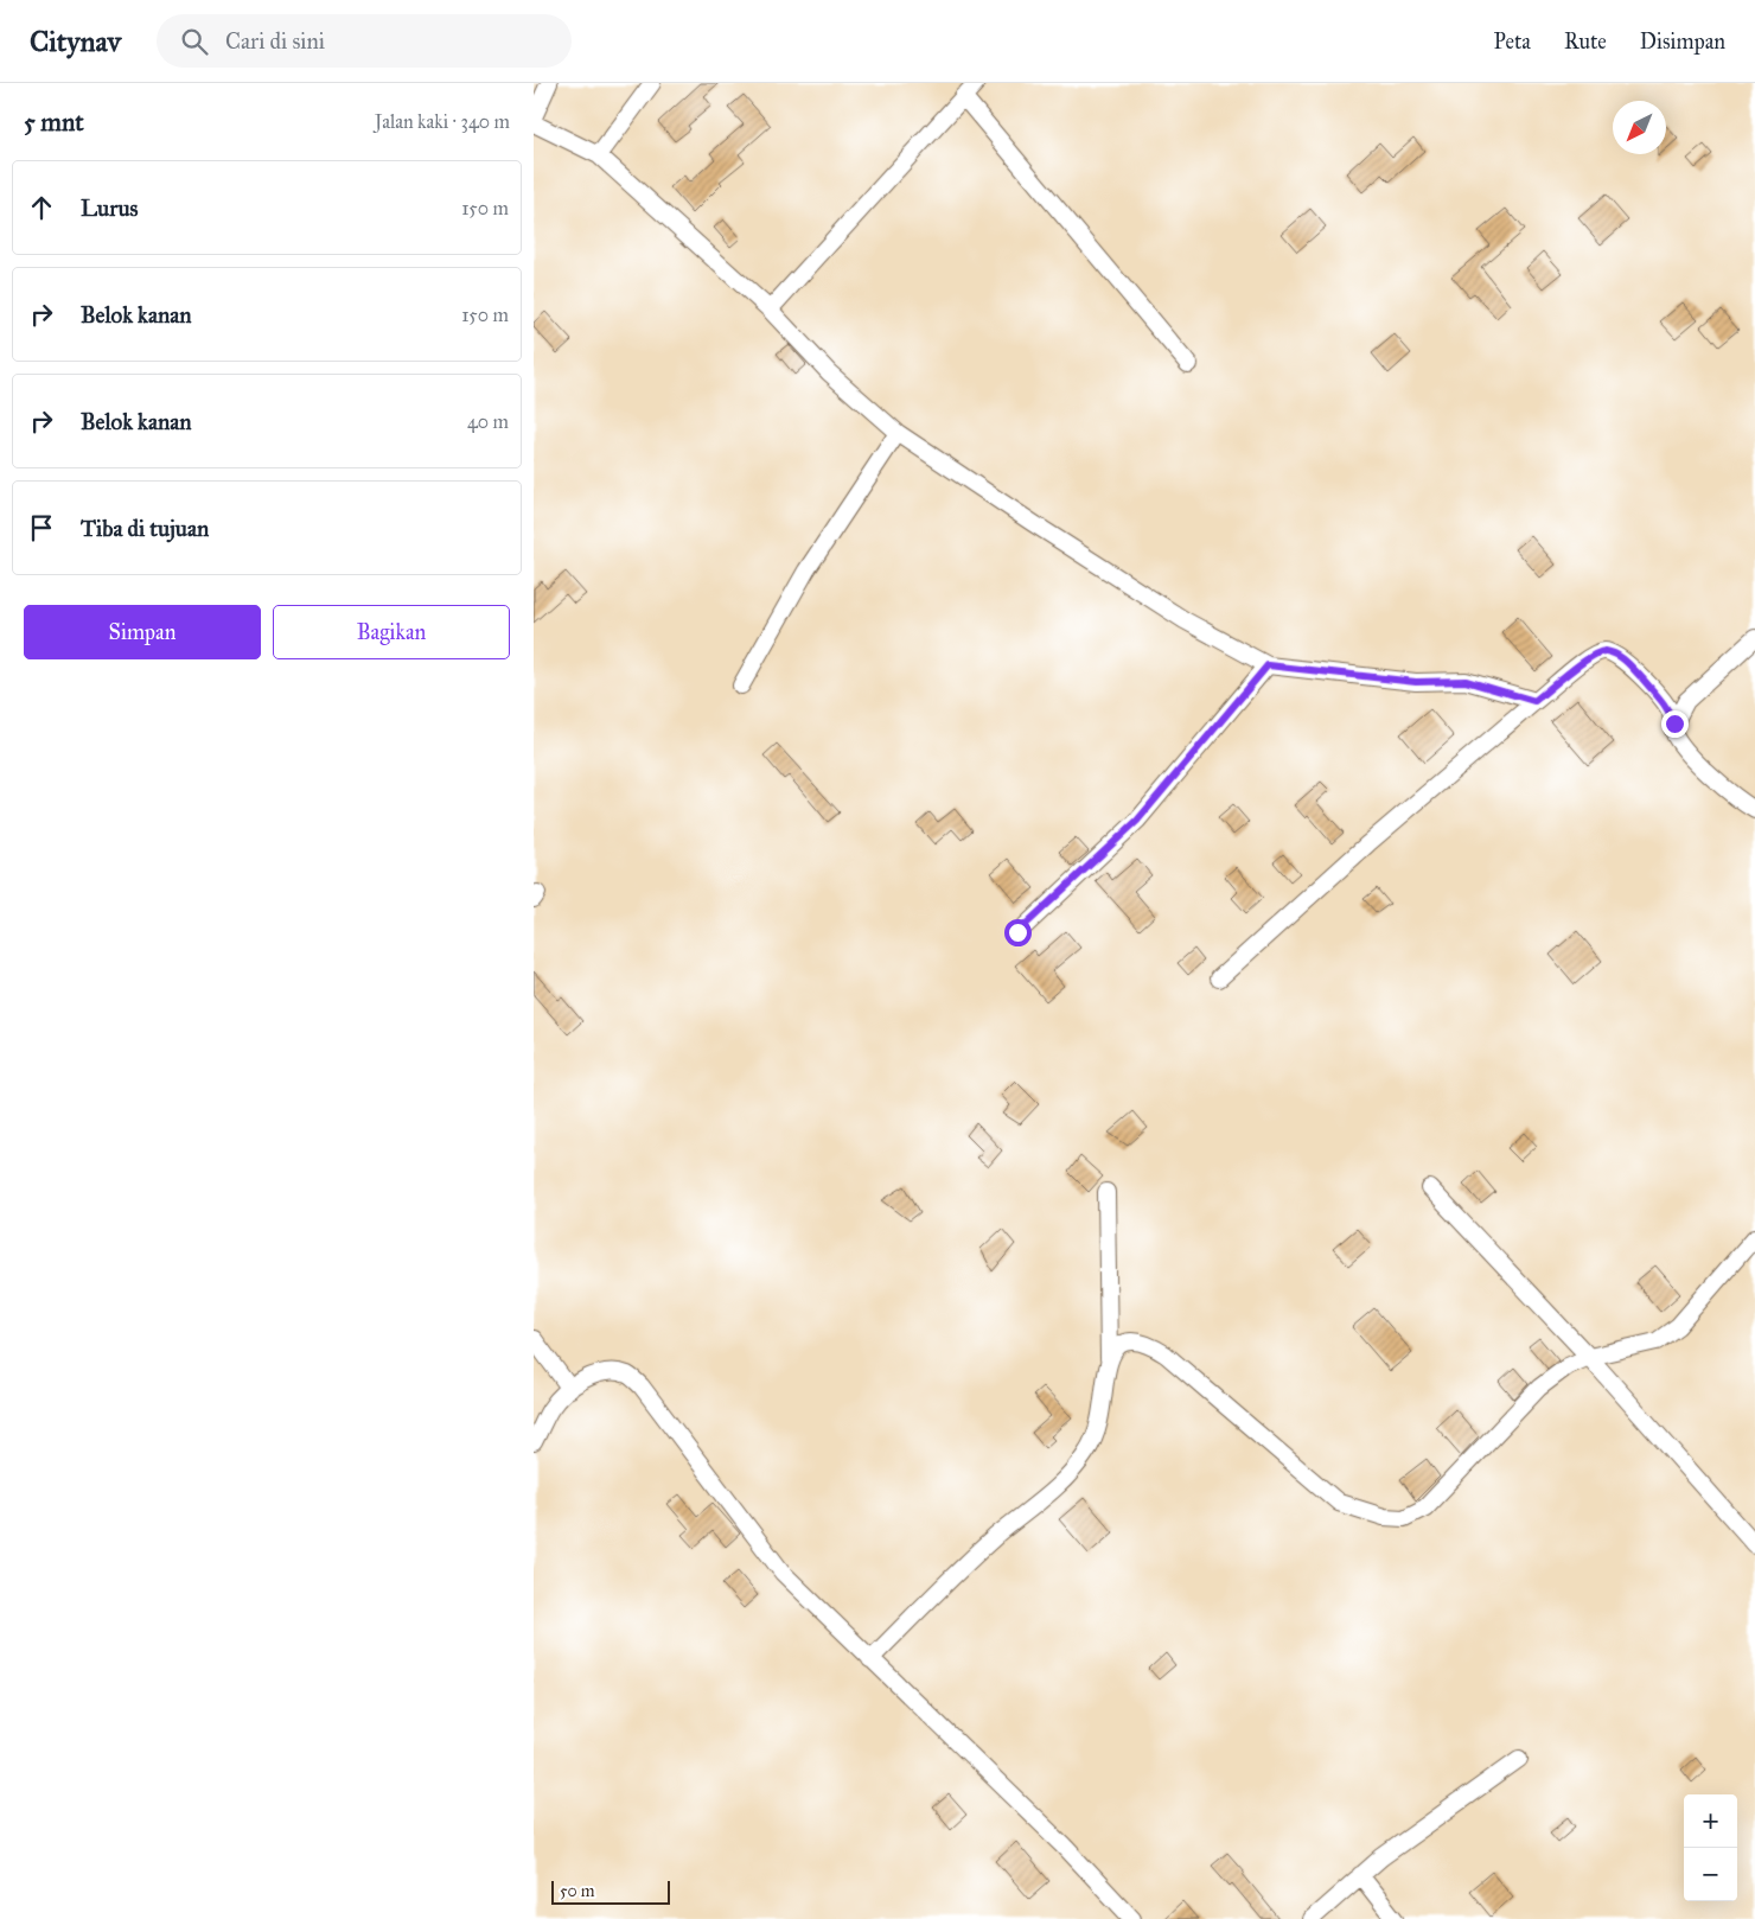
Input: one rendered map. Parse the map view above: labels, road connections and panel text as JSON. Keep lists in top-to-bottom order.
{
  "scale_bar": "50 m",
  "north": "bottom left",
  "page": {
    "header": "Citynav",
    "search": "Cari di sini",
    "nav": ["Peta", "Rute", "Disimpan"],
    "heading": ["5 mnt", "Jalan kaki · 340 m"],
    "list": [
      ["Lurus", "150 m"],
      ["Belok kanan", "150 m"],
      ["Belok kanan", "40 m"],
      "Tiba di tujuan"
    ],
    "buttons": ["Simpan", "Bagikan"],
    "map_buttons": ["+", "−"],
    "scale": "50 m"
  }
}
